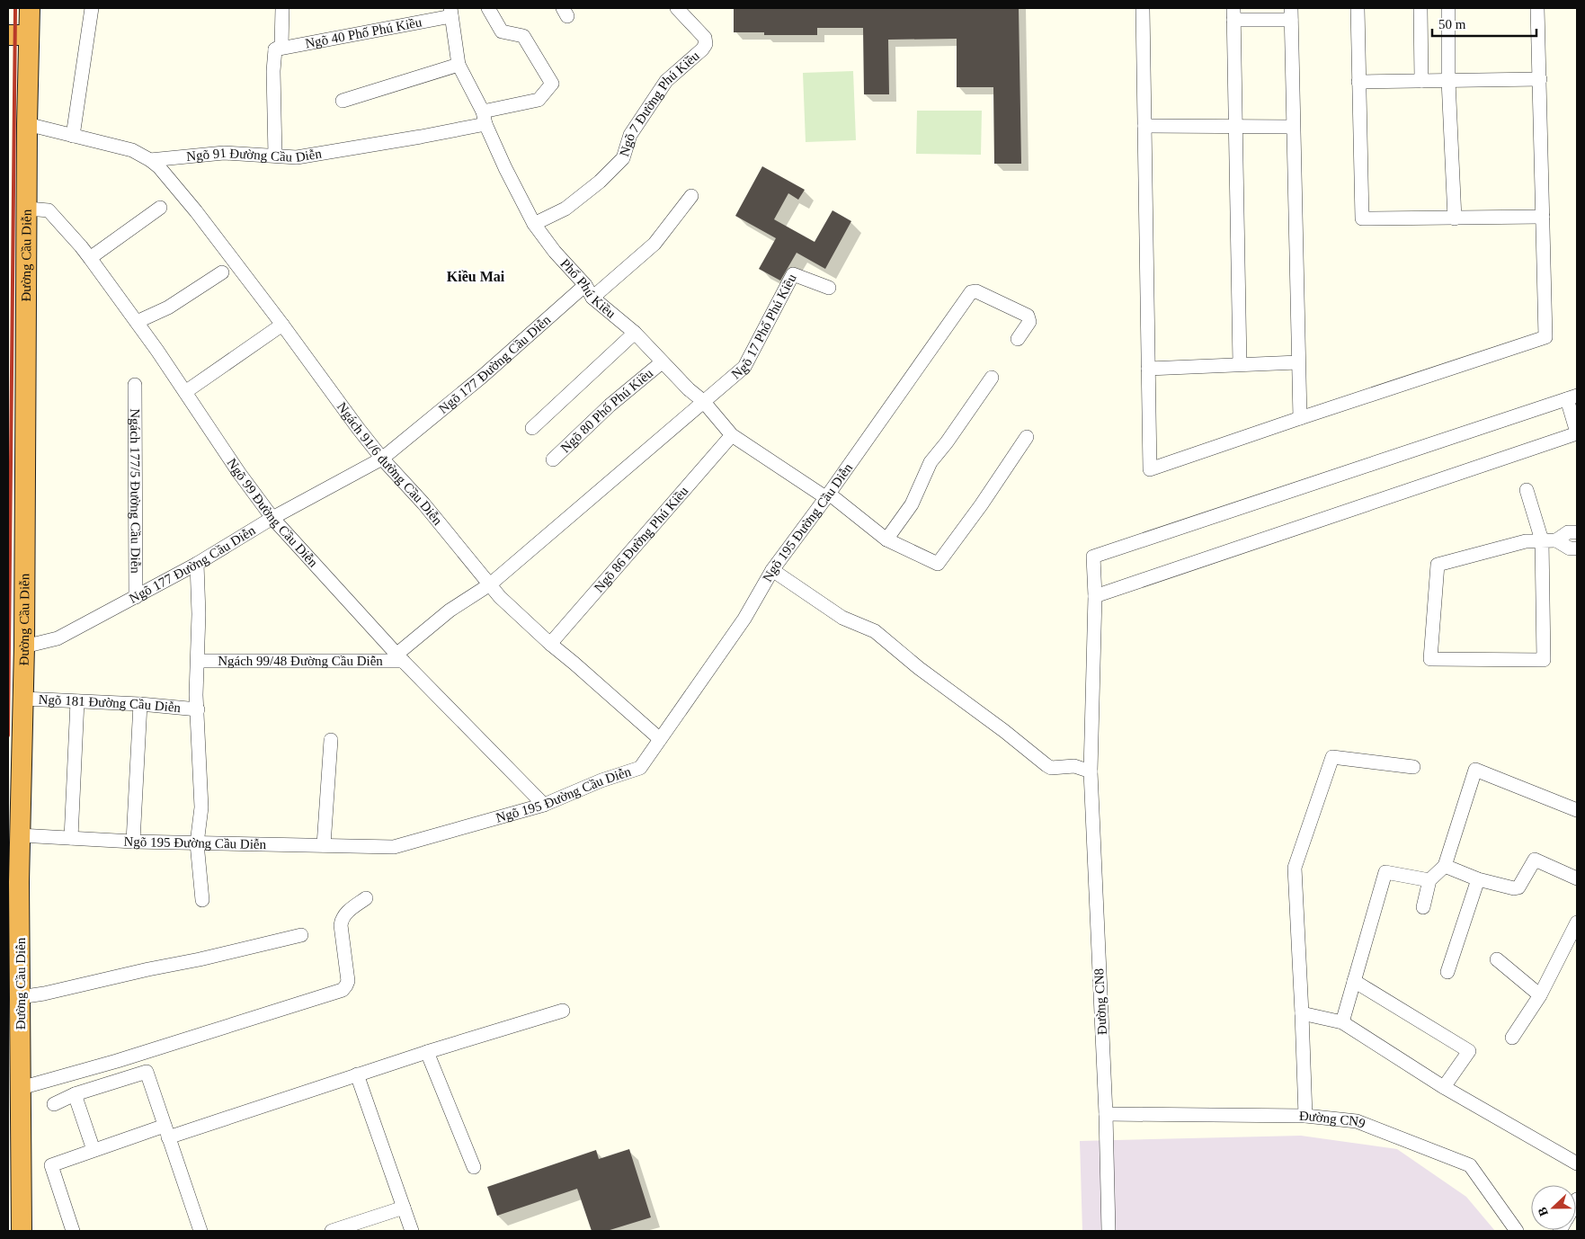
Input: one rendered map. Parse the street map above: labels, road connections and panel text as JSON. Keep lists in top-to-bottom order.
{
  "streets": {
    "highway": ["Đường Cầu Diễn"],
    "street": [
      "Ngõ 40 Phố Phú Kiều",
      "Ngõ 7 Đường Phú Kiều",
      "Ngõ 91 Đường Cầu Diễn",
      "Phố Phú Kiều",
      "Ngõ 17 Phố Phú Kiều",
      "Ngõ 177 Đường Cầu Diễn",
      "Ngõ 80 Phố Phú Kiều",
      "Ngách 91/6 đường Cầu Diễn",
      "Ngách 177/5 Đường Cầu Diễn",
      "Ngõ 99 Đường Cầu Diễn",
      "Ngõ 195 Đường Cầu Diễn",
      "Ngõ 86 Đường Phú Kiều",
      "Ngách 99/48 Đường Cầu Diễn",
      "Ngõ 181 Đường Cầu Diễn",
      "Đường CN8",
      "Đường CN9"
    ]
  },
  "crossings": [
    ["Ngõ 40 Phố Phú Kiều", "Phố Phú Kiều"],
    ["Ngõ 7 Đường Phú Kiều", "Phố Phú Kiều"],
    ["Ngõ 91 Đường Cầu Diễn", "Phố Phú Kiều"],
    ["Ngõ 91 Đường Cầu Diễn", "Ngách 91/6 đường Cầu Diễn"],
    ["Đường Cầu Diễn", "Ngõ 177 Đường Cầu Diễn"],
    ["Đường Cầu Diễn", "Ngõ 99 Đường Cầu Diễn"],
    ["Đường Cầu Diễn", "Ngõ 195 Đường Cầu Diễn"],
    ["Đường Cầu Diễn", "Ngõ 181 Đường Cầu Diễn"],
    ["Phố Phú Kiều", "Ngõ 17 Phố Phú Kiều"],
    ["Phố Phú Kiều", "Ngõ 177 Đường Cầu Diễn"],
    ["Phố Phú Kiều", "Ngõ 80 Phố Phú Kiều"],
    ["Phố Phú Kiều", "Ngõ 195 Đường Cầu Diễn"],
    ["Phố Phú Kiều", "Ngõ 86 Đường Phú Kiều"],
    ["Ngõ 177 Đường Cầu Diễn", "Ngách 91/6 đường Cầu Diễn"],
    ["Ngõ 177 Đường Cầu Diễn", "Ngách 177/5 Đường Cầu Diễn"],
    ["Ngõ 177 Đường Cầu Diễn", "Ngõ 99 Đường Cầu Diễn"],
    ["Ngách 91/6 đường Cầu Diễn", "Ngõ 195 Đường Cầu Diễn"],
    ["Ngách 91/6 đường Cầu Diễn", "Ngõ 86 Đường Phú Kiều"],
    ["Ngõ 99 Đường Cầu Diễn", "Ngõ 195 Đường Cầu Diễn"],
    ["Ngõ 99 Đường Cầu Diễn", "Ngách 99/48 Đường Cầu Diễn"],
    ["Đường CN8", "Đường CN9"]
  ],
  "districts": ["Kiều Mai"],
  "scale_bar": "50 m",
  "north": "left"
}
